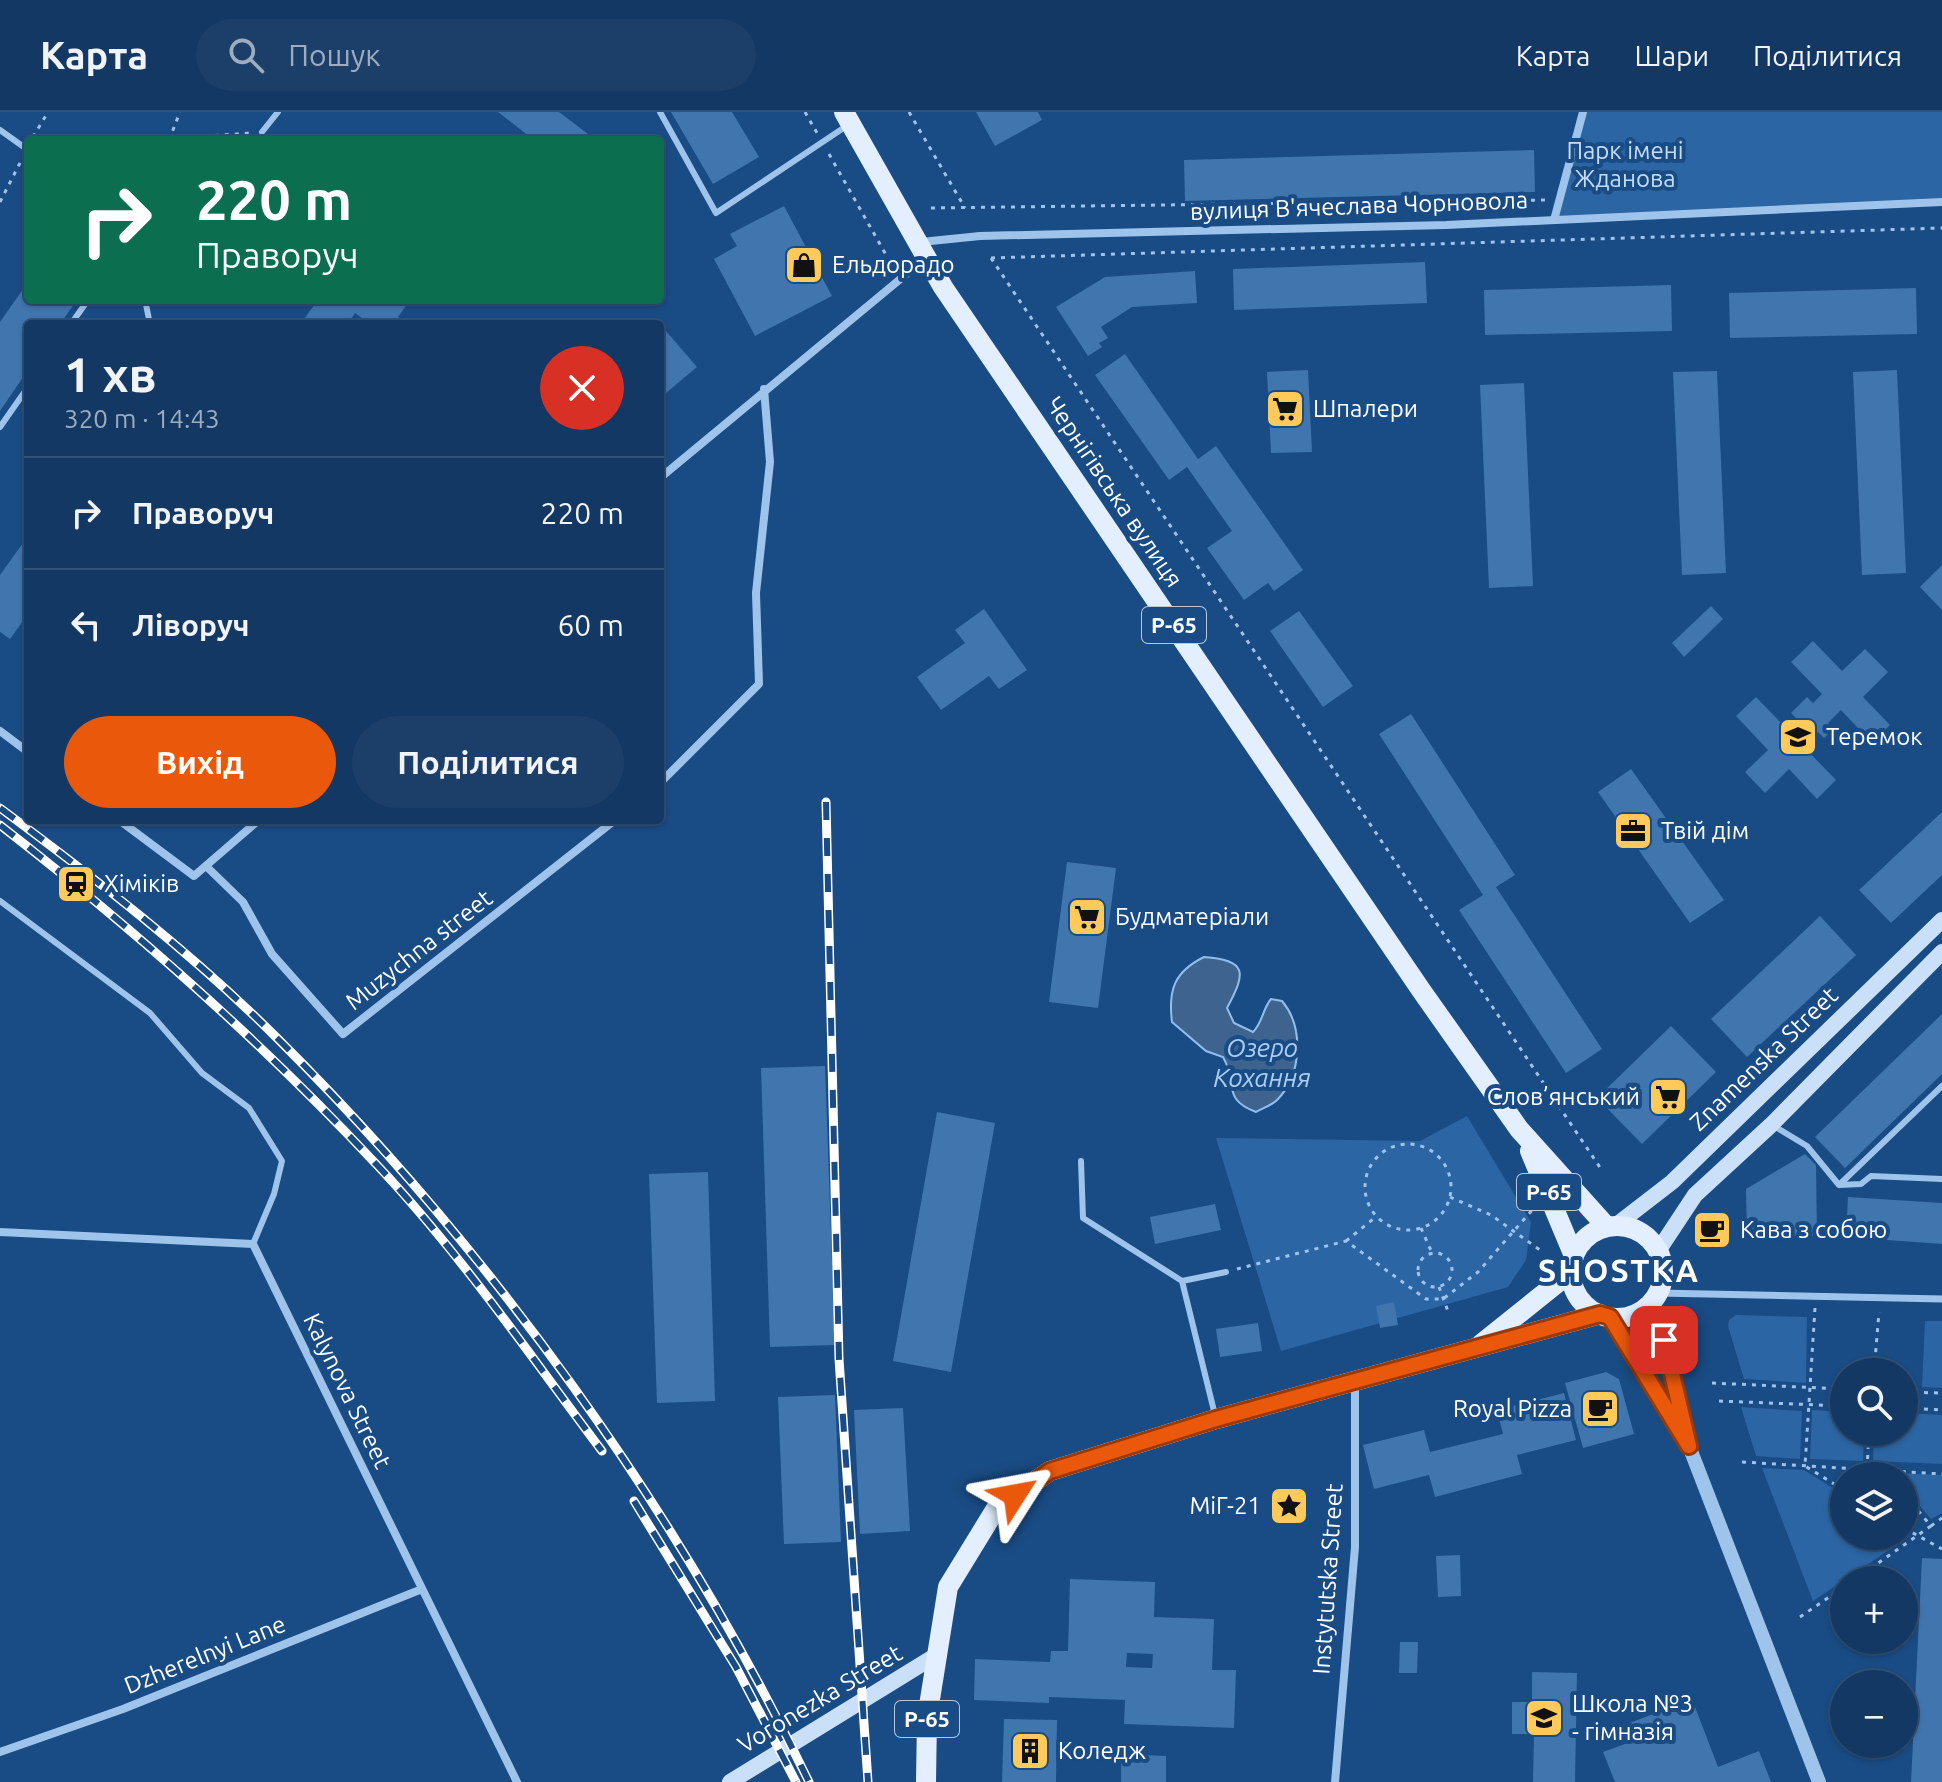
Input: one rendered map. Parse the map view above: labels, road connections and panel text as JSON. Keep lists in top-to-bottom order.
{
  "streets": {
    "main road": [
      "Чернігівська вулиця",
      "Р-65",
      "Znamenska Street",
      "Voronezka Street"
    ],
    "street": [
      "вулиця В'ячеслава Чорновола",
      "Muzychna street",
      "Kalynova Street",
      "Instytutska Street",
      "Dzherelnyi Lane"
    ]
  },
  "crossings": [
    ["вулиця В'ячеслава Чорновола", "Чернігівська вулиця"],
    ["Чернігівська вулиця", "Р-65"],
    ["Чернігівська вулиця", "Znamenska Street"],
    ["Р-65", "Znamenska Street"],
    ["Р-65", "Instytutska Street"],
    ["Р-65", "Voronezka Street"],
    ["Kalynova Street", "Dzherelnyi Lane"]
  ],
  "districts": ["SHOSTKA"],
  "water": ["Озеро Кохання"],
  "parks": ["Парк імені Жданова"],
  "places": {
    "shop": ["Ельдорадо"],
    "supermarket": ["Шпалери", "Будматеріали", "Слов’янський"],
    "school or university": ["Теремок", "Школа №3 - гімназія"],
    "office": ["Твій дім"],
    "station": ["Хіміків"],
    "cafe": ["Кава з собою", "Royal Pizza"],
    "place": ["МіГ-21"],
    "building": ["Коледж"]
  },
  "page": {
    "header": "Карта",
    "search": "Пошук",
    "nav": ["Карта", "Шари", "Поділитися"],
    "turn": ["220 m", "Праворуч"],
    "heading": ["1 хв", "320 m · 14:43"],
    "list": [
      {
        "name": "Праворуч",
        "value": "220 m"
      },
      {
        "name": "Ліворуч",
        "value": "60 m"
      }
    ],
    "buttons": ["Вихід", "Поділитися"],
    "map_buttons": ["+", "−"]
  }
}
